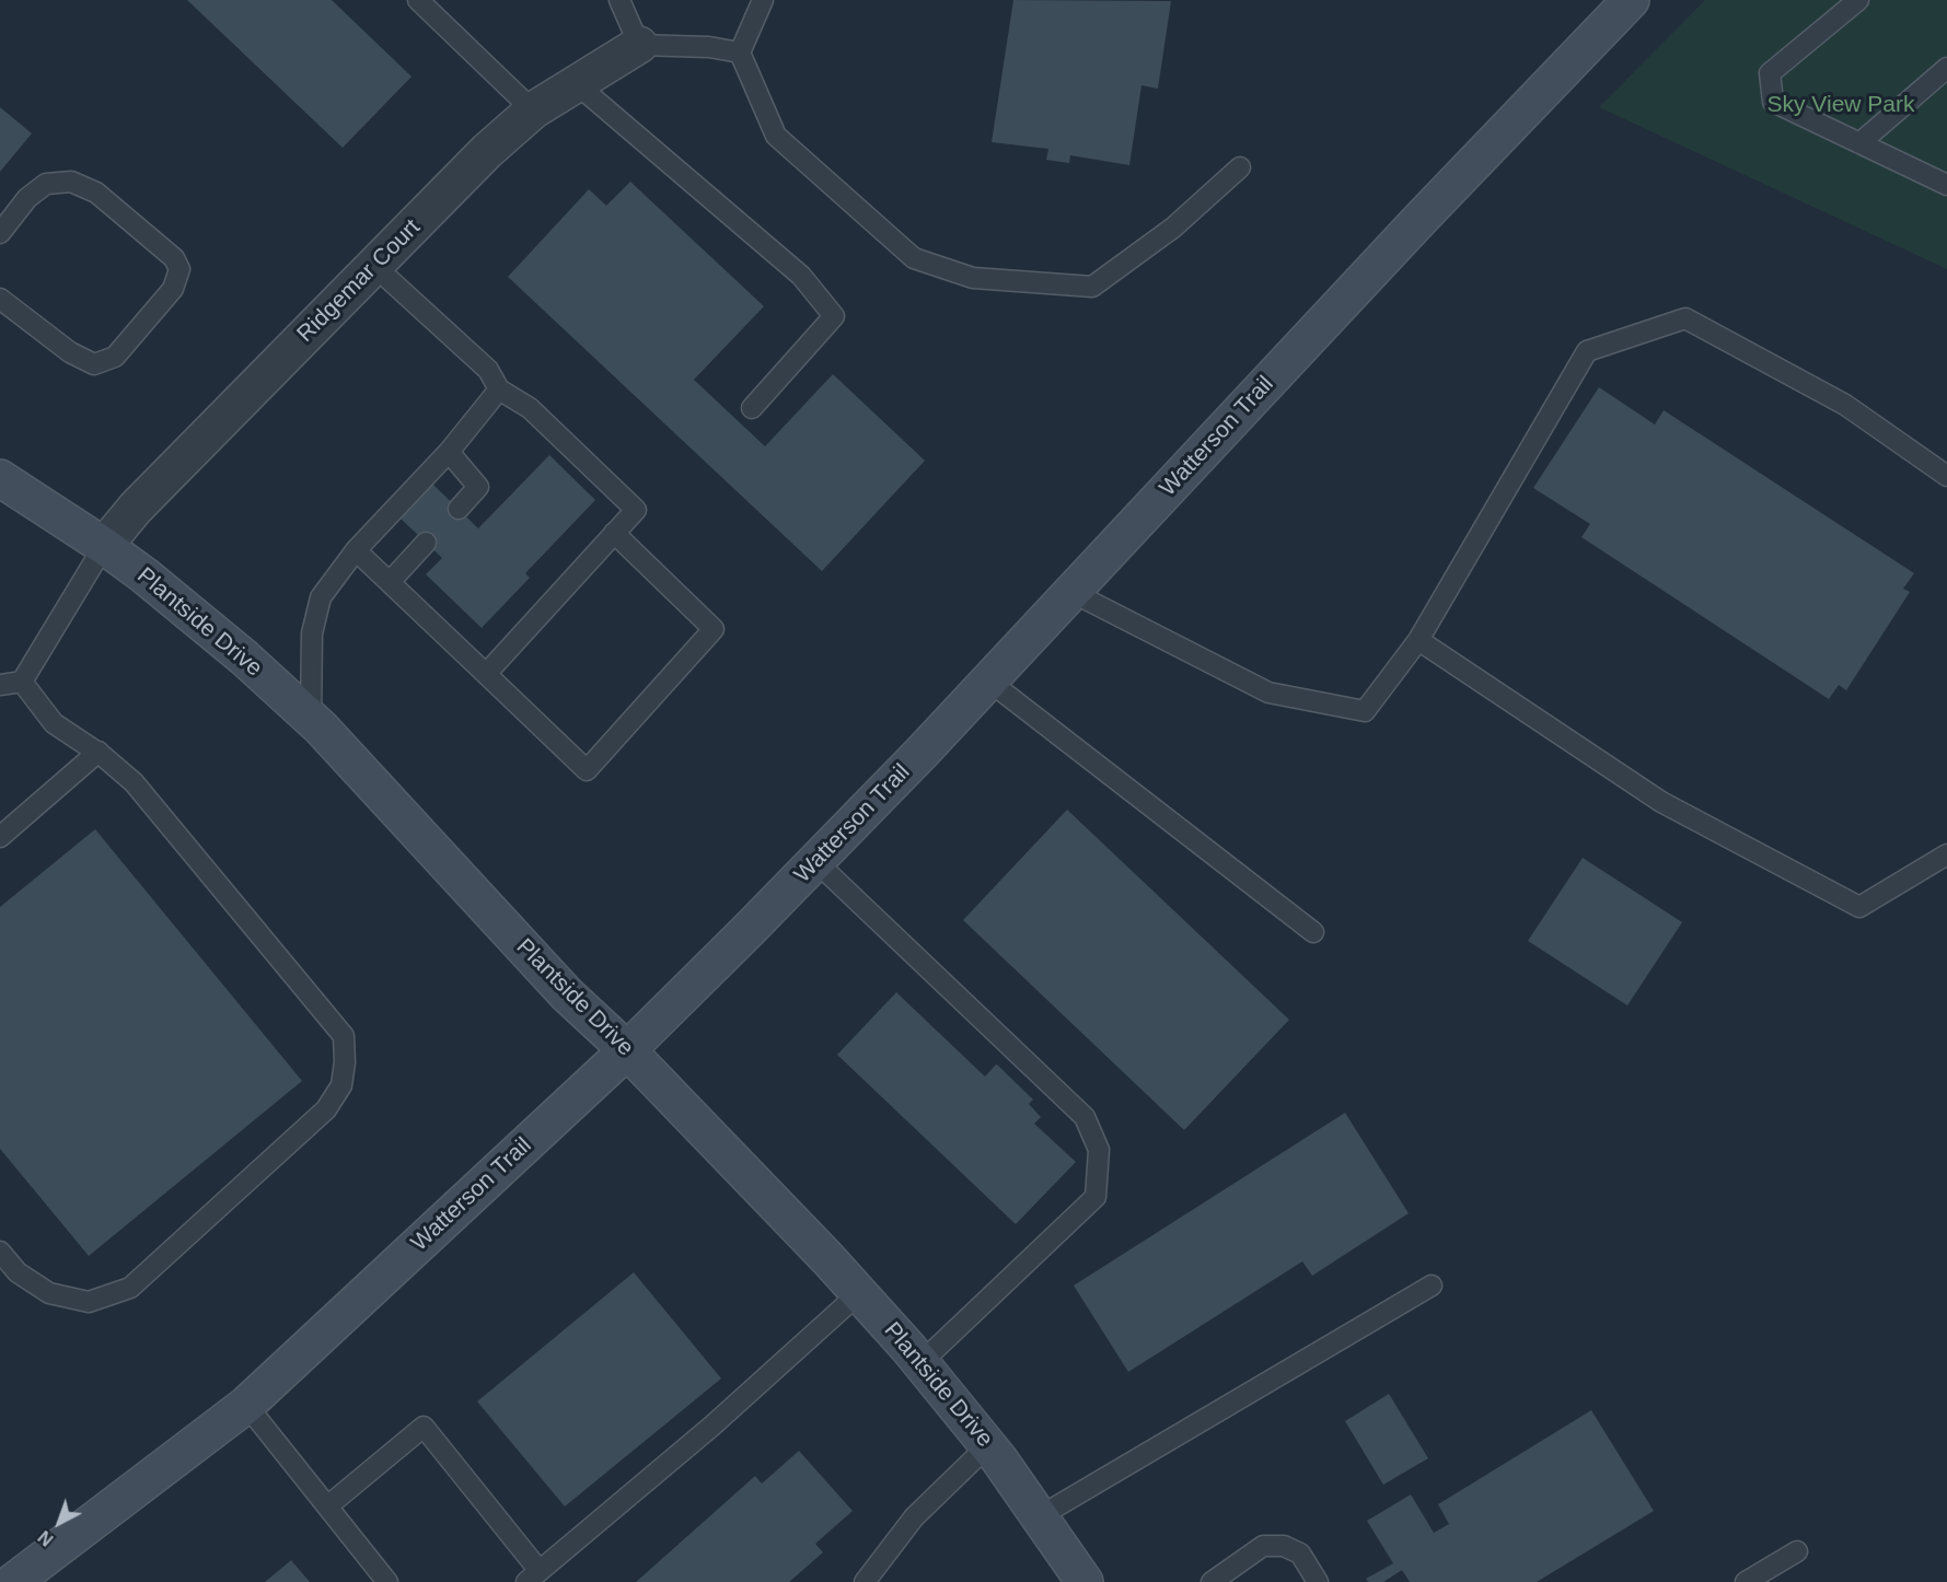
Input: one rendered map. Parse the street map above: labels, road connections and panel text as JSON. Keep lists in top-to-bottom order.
{
  "streets": {
    "main road": ["Watterson Trail", "Plantside Drive"],
    "street": ["Ridgemar Court"]
  },
  "crossings": [
    ["Ridgemar Court", "Plantside Drive"],
    ["Watterson Trail", "Plantside Drive"]
  ],
  "parks": ["Sky View Park"],
  "north": "bottom left"
}
